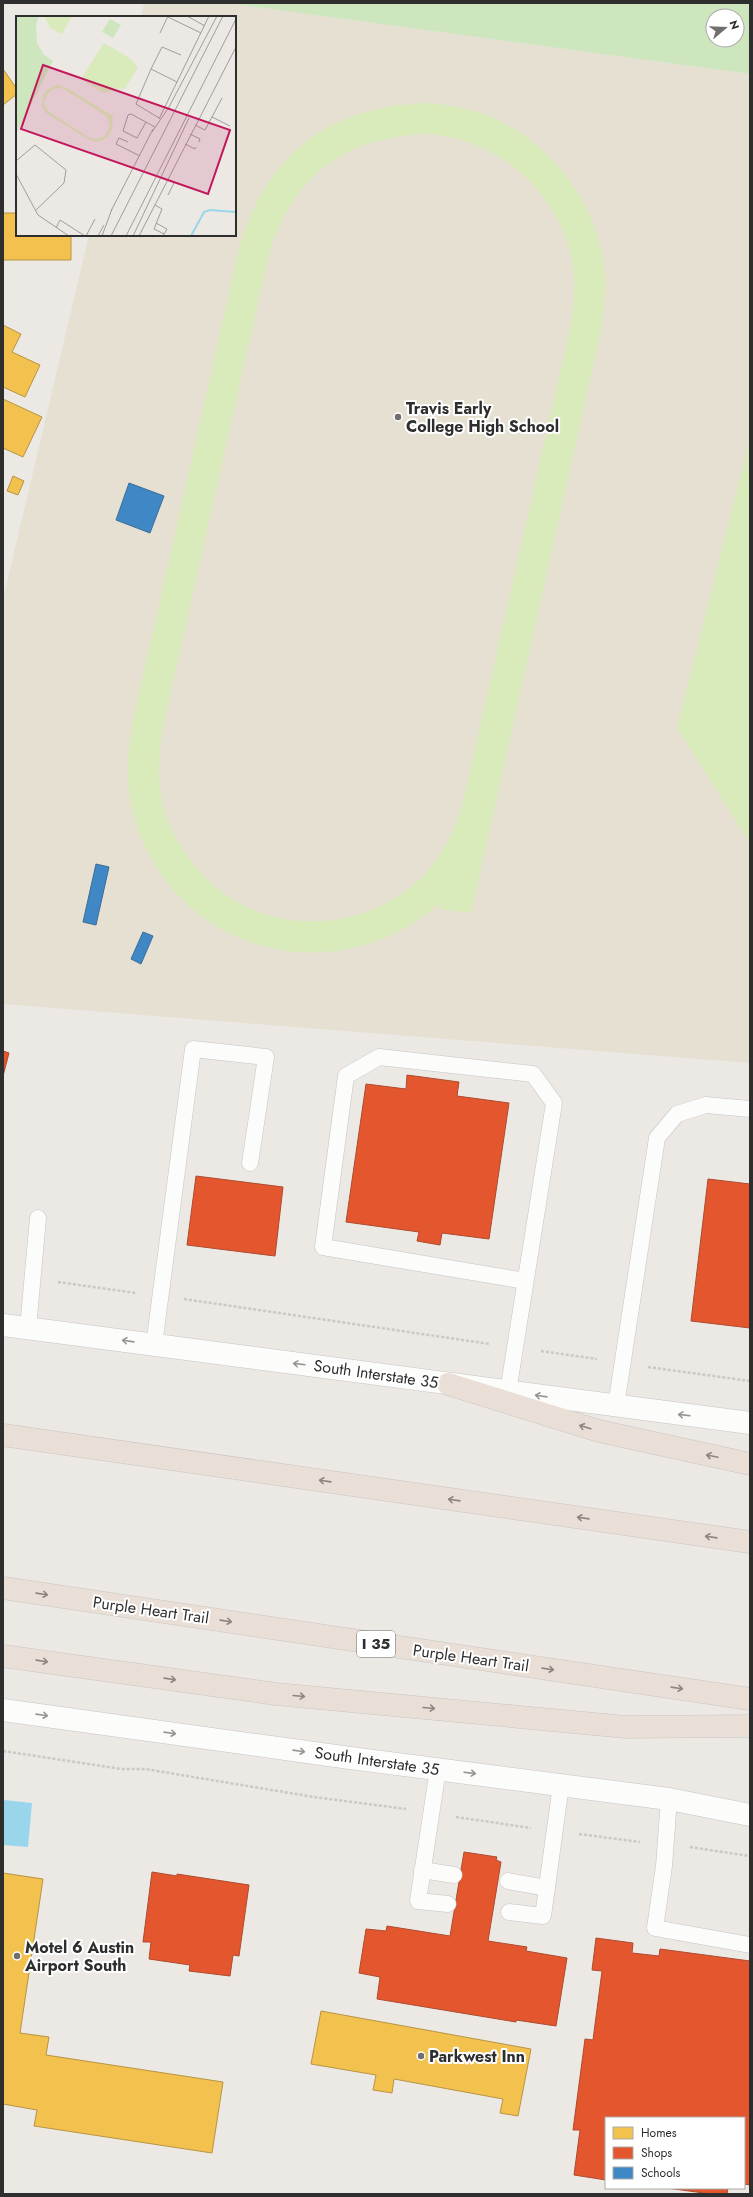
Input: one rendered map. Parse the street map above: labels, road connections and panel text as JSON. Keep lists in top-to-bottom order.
{
  "streets": {
    "highway": ["Purple Heart Trail", "I 35"],
    "main road": ["South Interstate 35"]
  },
  "places": ["Travis Early College High School", "Motel 6 Austin Airport South", "Parkwest Inn"],
  "legend": ["Homes", "Shops", "Schools"],
  "north": "right"
}
